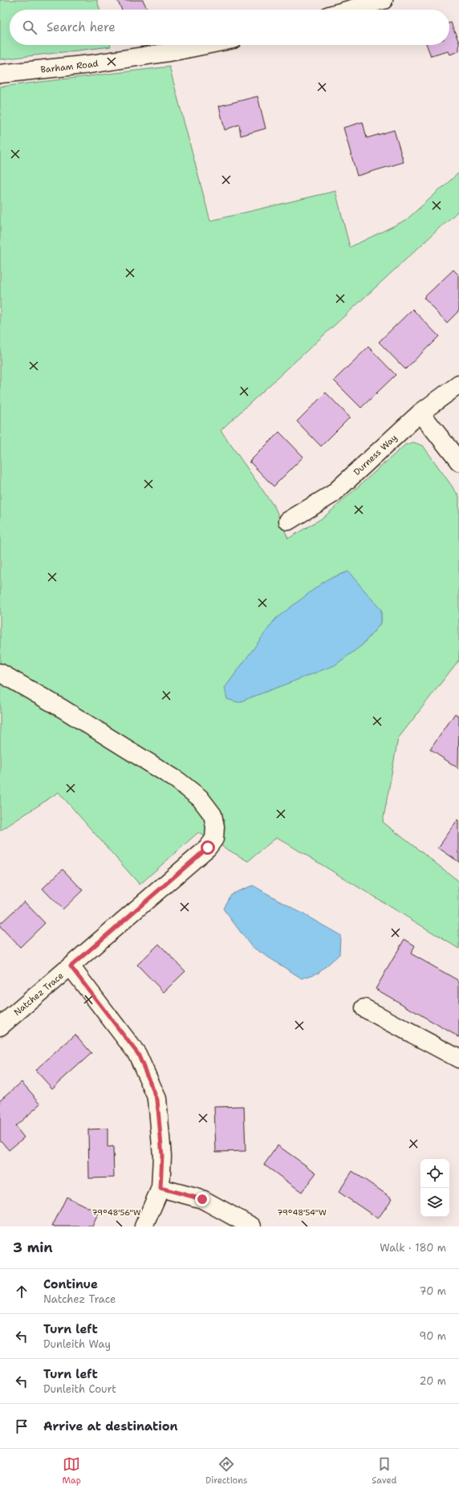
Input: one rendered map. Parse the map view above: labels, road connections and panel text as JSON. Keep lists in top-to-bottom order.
{
  "streets": {
    "street": ["Barham Road", "Durness Way", "Natchez Trace"]
  },
  "page": {
    "search": "Search here",
    "heading": ["3 min", "Walk · 180 m"],
    "list": [
      ["Continue", "Natchez Trace", "70 m"],
      ["Turn left", "Dunleith Way", "90 m"],
      ["Turn left", "Dunleith Court", "20 m"],
      "Arrive at destination"
    ],
    "nav": ["Map", "Directions", "Saved"]
  },
  "coordinates": ["79°48'56\"W", "79°48'54\"W"]
}
